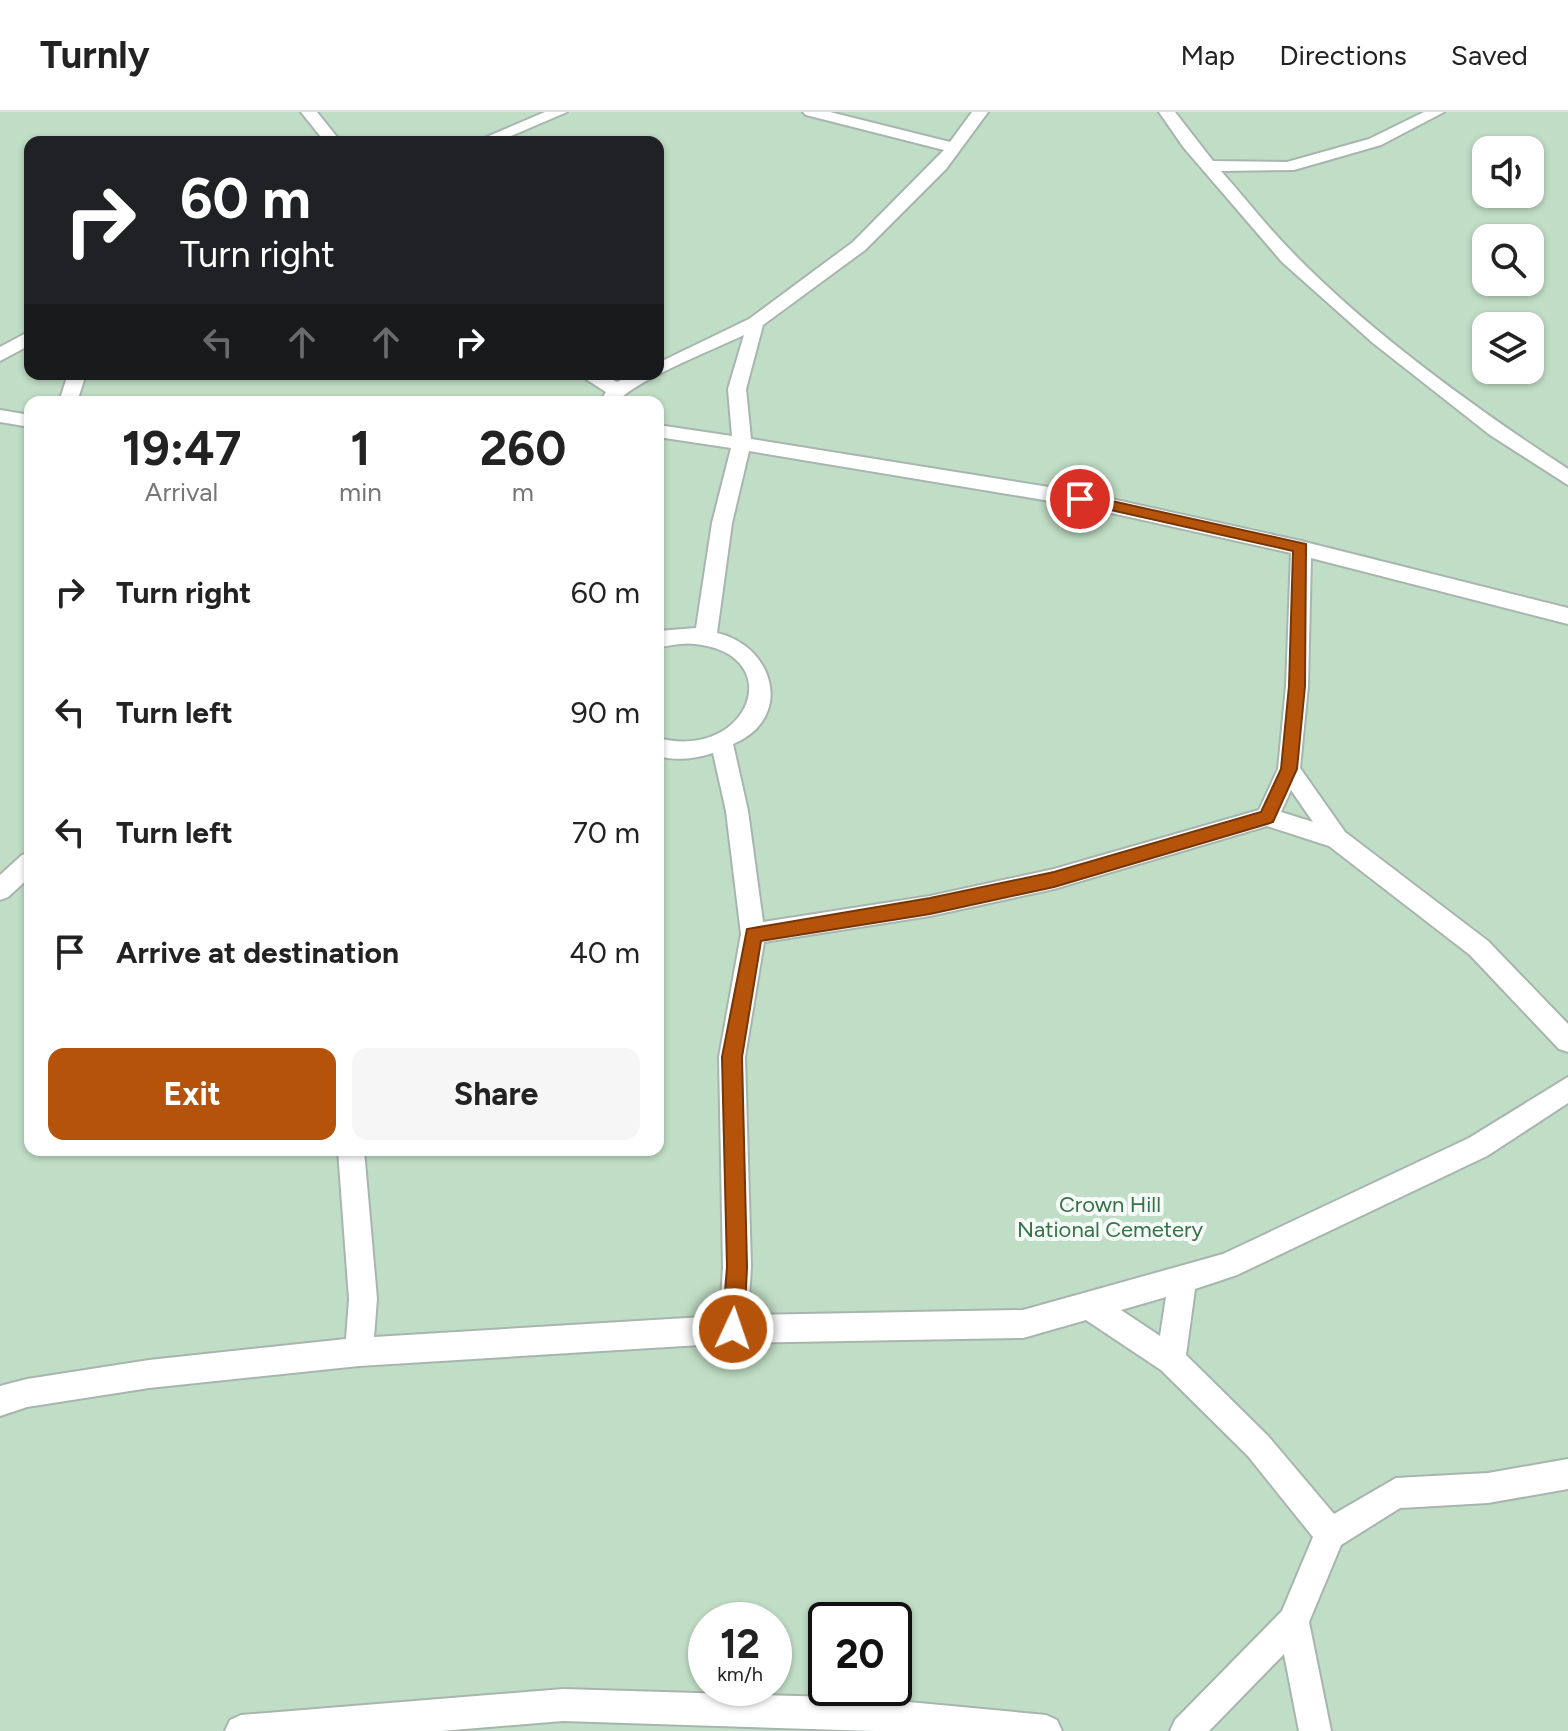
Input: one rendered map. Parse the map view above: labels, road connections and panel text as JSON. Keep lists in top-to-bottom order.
{
  "parks": ["Crown Hill National Cemetery"],
  "page": {
    "header": "Turnly",
    "nav": ["Map", "Directions", "Saved"],
    "turn": ["60 m", "Turn right"],
    "eta": [
      "19:47",
      "Arrival",
      "1",
      "min",
      "260",
      "m"
    ],
    "list": [
      {
        "name": "Turn right",
        "value": "60 m"
      },
      {
        "name": "Turn left",
        "value": "90 m"
      },
      {
        "name": "Turn left",
        "value": "70 m"
      },
      {
        "name": "Arrive at destination",
        "value": "40 m"
      }
    ],
    "buttons": ["Exit", "Share"],
    "speed": "12 km/h",
    "limit": "20"
  }
}
